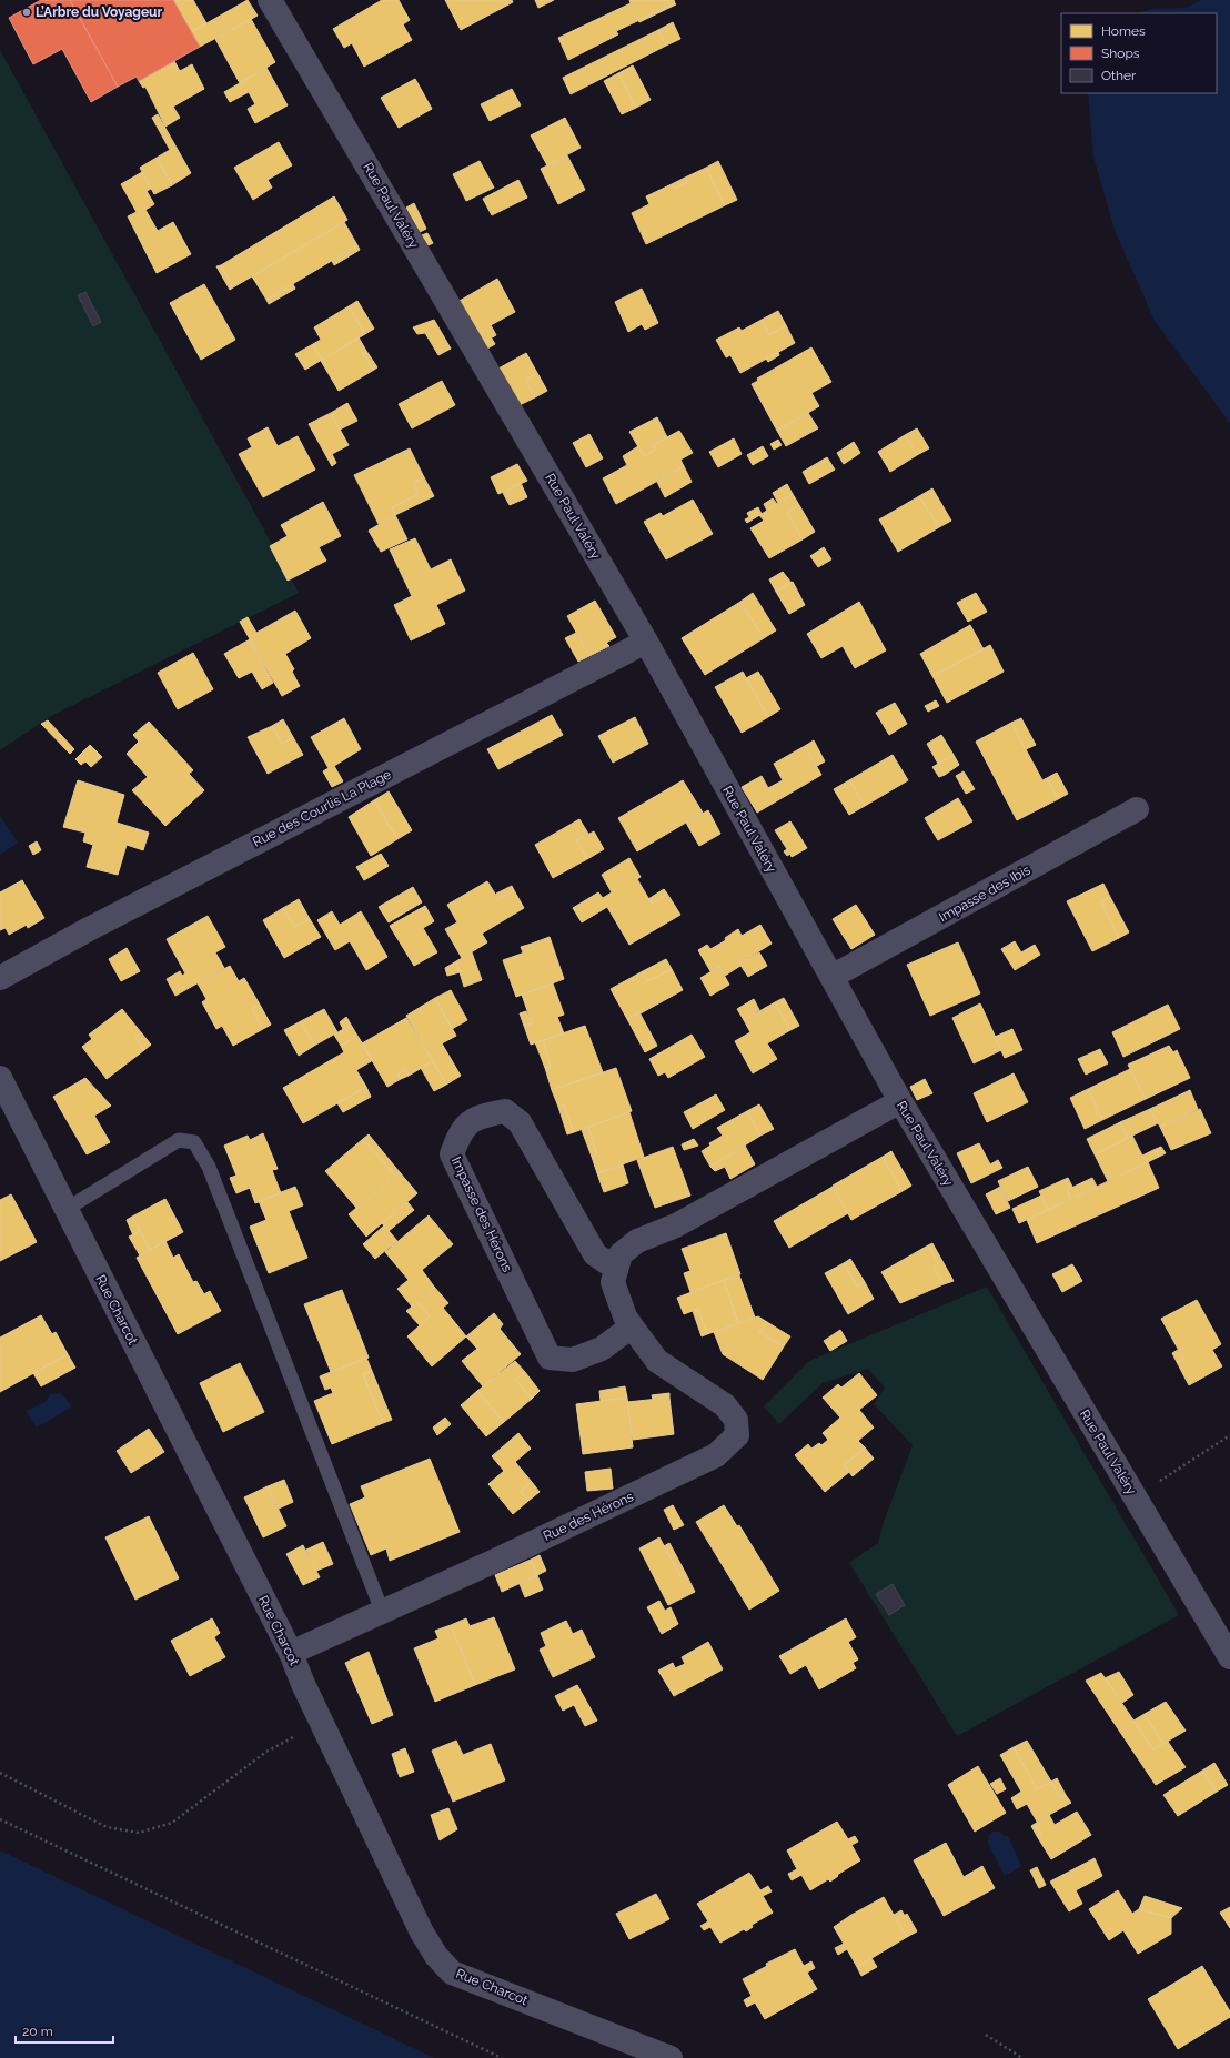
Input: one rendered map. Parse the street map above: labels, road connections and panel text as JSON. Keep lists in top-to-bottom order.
{
  "streets": {
    "street": [
      "Rue Paul Valéry",
      "Rue des Courlis La Plage",
      "Impasse des Ibis",
      "Impasse des Hérons",
      "Rue Charcot",
      "Rue des Hérons"
    ]
  },
  "crossings": [
    ["Rue Paul Valéry", "Rue des Courlis La Plage"],
    ["Rue Paul Valéry", "Impasse des Ibis"],
    ["Impasse des Hérons", "Rue des Hérons"],
    ["Rue Charcot", "Rue des Hérons"]
  ],
  "places": ["L’Arbre du Voyageur"],
  "legend": ["Homes", "Shops", "Other"],
  "scale_bar": "20 m"
}
